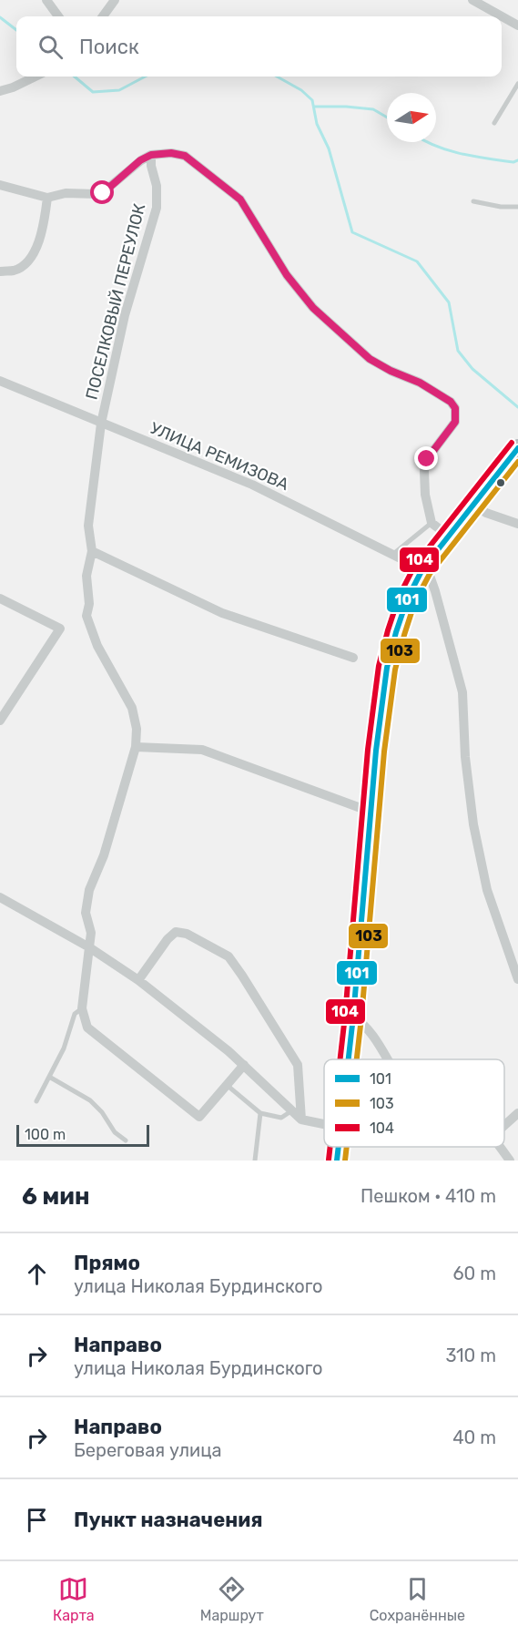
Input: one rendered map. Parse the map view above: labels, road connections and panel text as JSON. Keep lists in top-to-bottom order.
{
  "streets": {
    "street": ["ПОСЕЛКОВЫЙ ПЕРЕУЛОК", "УЛИЦА РЕМИЗОВА"]
  },
  "crossings": [
    ["ПОСЕЛКОВЫЙ ПЕРЕУЛОК", "УЛИЦА РЕМИЗОВА"]
  ],
  "lines": ["transit line 104", "transit line 101", "transit line 103"],
  "legend": ["101", "103", "104"],
  "scale_bar": "100 m",
  "north": "right",
  "page": {
    "search": "Поиск",
    "scale": "100 m",
    "heading": ["6 мин", "Пешком · 410 m"],
    "list": [
      ["Прямо", "улица Николая Бурдинского", "60 m"],
      ["Направо", "улица Николая Бурдинского", "310 m"],
      ["Направо", "Береговая улица", "40 m"],
      "Пункт назначения"
    ],
    "nav": ["Карта", "Маршрут", "Сохранённые"]
  }
}
